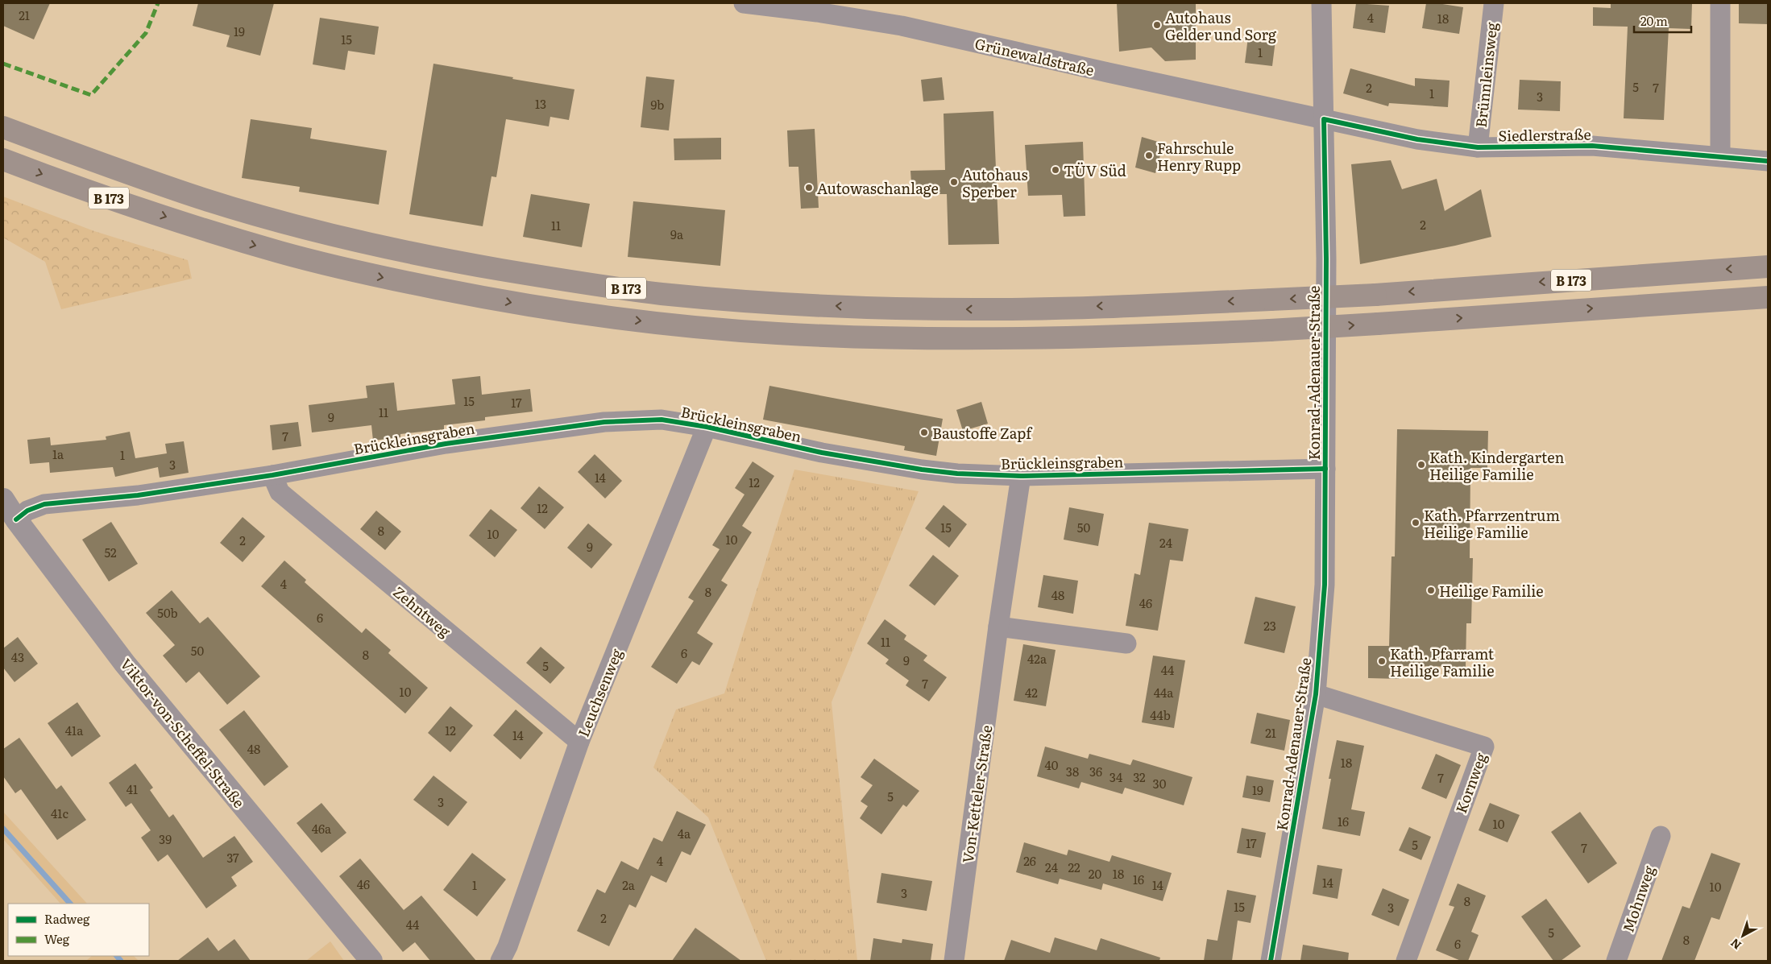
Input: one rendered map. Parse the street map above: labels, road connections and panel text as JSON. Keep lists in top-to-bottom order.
{
  "streets": {
    "highway": ["B 173"],
    "street": [
      "Grünewaldstraße",
      "Brünnleinsweg",
      "Siedlerstraße",
      "Konrad-Adenauer-Straße",
      "Brückleinsgraben",
      "Zehntweg",
      "Leuchsenweg",
      "Viktor-von-Scheffel-Straße",
      "Kornweg",
      "Von-Ketteler-Straße",
      "Mohnweg"
    ]
  },
  "crossings": [
    ["Grünewaldstraße", "Siedlerstraße"],
    ["Grünewaldstraße", "Konrad-Adenauer-Straße"],
    ["Brünnleinsweg", "Siedlerstraße"],
    ["Siedlerstraße", "Konrad-Adenauer-Straße"],
    ["Konrad-Adenauer-Straße", "Brückleinsgraben"],
    ["Konrad-Adenauer-Straße", "Kornweg"],
    ["Brückleinsgraben", "Zehntweg"],
    ["Brückleinsgraben", "Leuchsenweg"],
    ["Brückleinsgraben", "Viktor-von-Scheffel-Straße"],
    ["Brückleinsgraben", "Von-Ketteler-Straße"],
    ["Zehntweg", "Leuchsenweg"]
  ],
  "places": [
    "Autohaus Gelder und Sorg",
    "Fahrschule Henry Rupp",
    "TÜV Süd",
    "Autohaus Sperber",
    "Autowaschanlage",
    "Baustoffe Zapf",
    "Kath. Kindergarten Heilige Familie",
    "Kath. Pfarrzentrum Heilige Familie",
    "Heilige Familie",
    "Kath. Pfarramt Heilige Familie"
  ],
  "house_numbers": [
    "21",
    "4",
    "18",
    "19",
    "15",
    "1",
    "5",
    "2",
    "7",
    "1",
    "3",
    "13",
    "9b",
    "2",
    "11",
    "9a",
    "15",
    "17",
    "11",
    "9",
    "7",
    "1a",
    "1",
    "3",
    "14",
    "12",
    "12",
    "15",
    "50",
    "8",
    "10",
    "10",
    "2",
    "24",
    "9",
    "52",
    "4",
    "8",
    "48",
    "46",
    "50b",
    "6",
    "23",
    "11",
    "50",
    "6",
    "8",
    "43",
    "42a",
    "9",
    "5",
    "44",
    "7",
    "10",
    "42",
    "44a",
    "44b",
    "41a",
    "12",
    "21",
    "14",
    "48",
    "18",
    "40",
    "38",
    "36",
    "34",
    "32",
    "7",
    "30",
    "41",
    "19",
    "5",
    "3",
    "41c",
    "16",
    "10",
    "46a",
    "4a",
    "39",
    "17",
    "5",
    "7",
    "37",
    "4",
    "26",
    "24",
    "22",
    "20",
    "18",
    "16",
    "14",
    "46",
    "1",
    "2a",
    "14",
    "10",
    "3",
    "8",
    "15",
    "3",
    "2",
    "44",
    "5",
    "8",
    "6"
  ],
  "legend": ["Radweg", "Weg"],
  "scale_bar": "20 m",
  "north": "bottom left"
}
